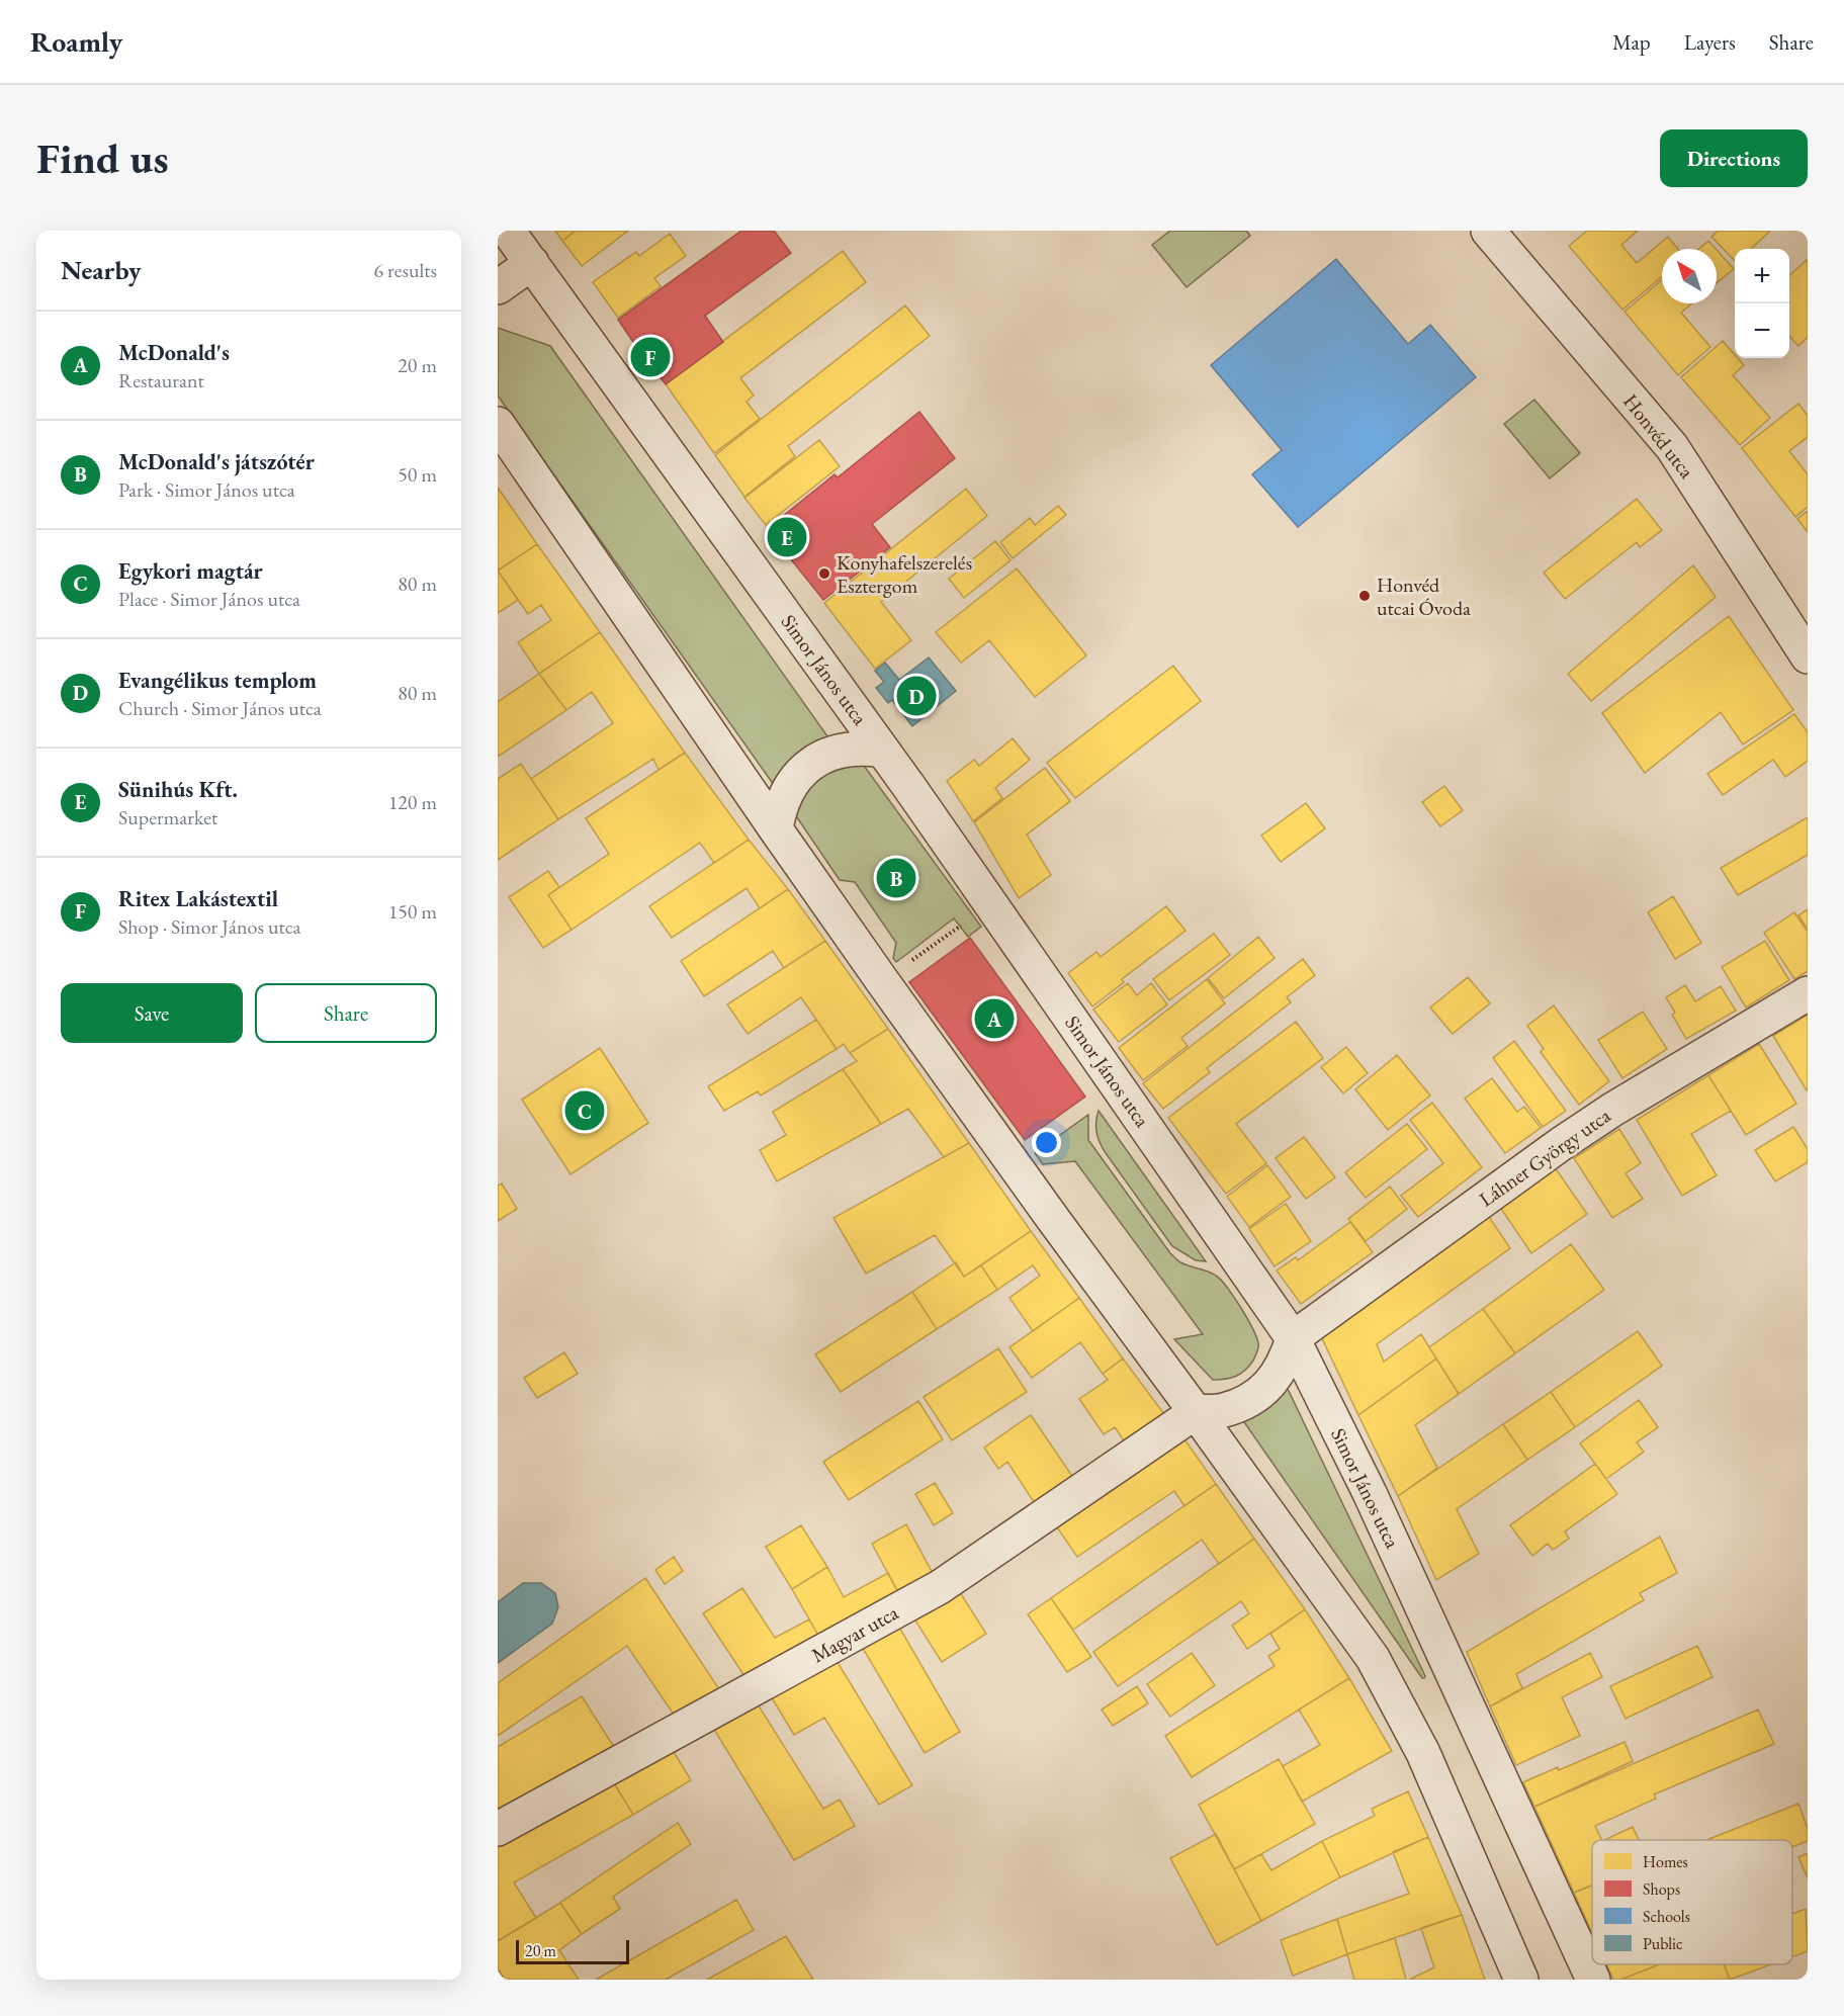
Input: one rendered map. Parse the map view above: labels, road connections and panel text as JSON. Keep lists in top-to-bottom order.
{
  "streets": {
    "street": [
      "Honvéd utca",
      "Simor János utca",
      "Láhner György utca",
      "Magyar utca"
    ]
  },
  "crossings": [
    ["Simor János utca", "Láhner György utca"]
  ],
  "places": ["Konyhafelszerelés Esztergom", "Honvéd utcai Óvoda"],
  "legend": [
    "Homes",
    "Shops",
    "Schools",
    "Public"
  ],
  "scale_bar": "20 m",
  "north": "top left",
  "page": {
    "header": "Roamly",
    "nav": ["Map", "Layers", "Share"],
    "buttons": [
      "Directions",
      ["Save", "Share"]
    ],
    "title": "Find us",
    "heading": ["Nearby", "6 results"],
    "map_buttons": ["+", "−"],
    "list": [
      {
        "mark": "A",
        "name": "McDonald's",
        "note": "Restaurant",
        "value": "20 m"
      },
      {
        "mark": "B",
        "name": "McDonald's játszótér",
        "note": "Park · Simor János utca",
        "value": "50 m"
      },
      {
        "mark": "C",
        "name": "Egykori magtár",
        "note": "Place · Simor János utca",
        "value": "80 m"
      },
      {
        "mark": "D",
        "name": "Evangélikus templom",
        "note": "Church · Simor János utca",
        "value": "80 m"
      },
      {
        "mark": "E",
        "name": "Sünihús Kft.",
        "note": "Supermarket",
        "value": "120 m"
      },
      {
        "mark": "F",
        "name": "Ritex Lakástextil",
        "note": "Shop · Simor János utca",
        "value": "150 m"
      }
    ],
    "pins": [
      "F",
      "E",
      "D",
      "B",
      "A",
      "C"
    ],
    "scale": "20 m"
  }
}
